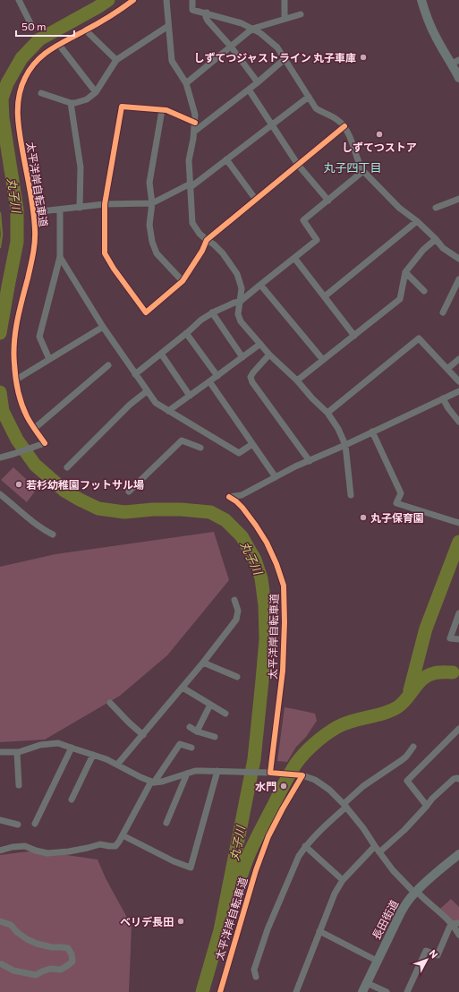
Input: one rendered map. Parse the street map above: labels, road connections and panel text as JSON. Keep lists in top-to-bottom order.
{
  "streets": {
    "main road": ["長田街道"],
    "cycle path": ["太平洋岸自転車道"]
  },
  "districts": ["丸子四丁目"],
  "water": ["丸子川"],
  "places": [
    "しずてつジャストライン 丸子車庫",
    "しずてつストア",
    "若杉幼稚園フットサル場",
    "丸子保育園",
    "水門",
    "ベリデ長田"
  ],
  "scale_bar": "50 m",
  "north": "top right"
}
